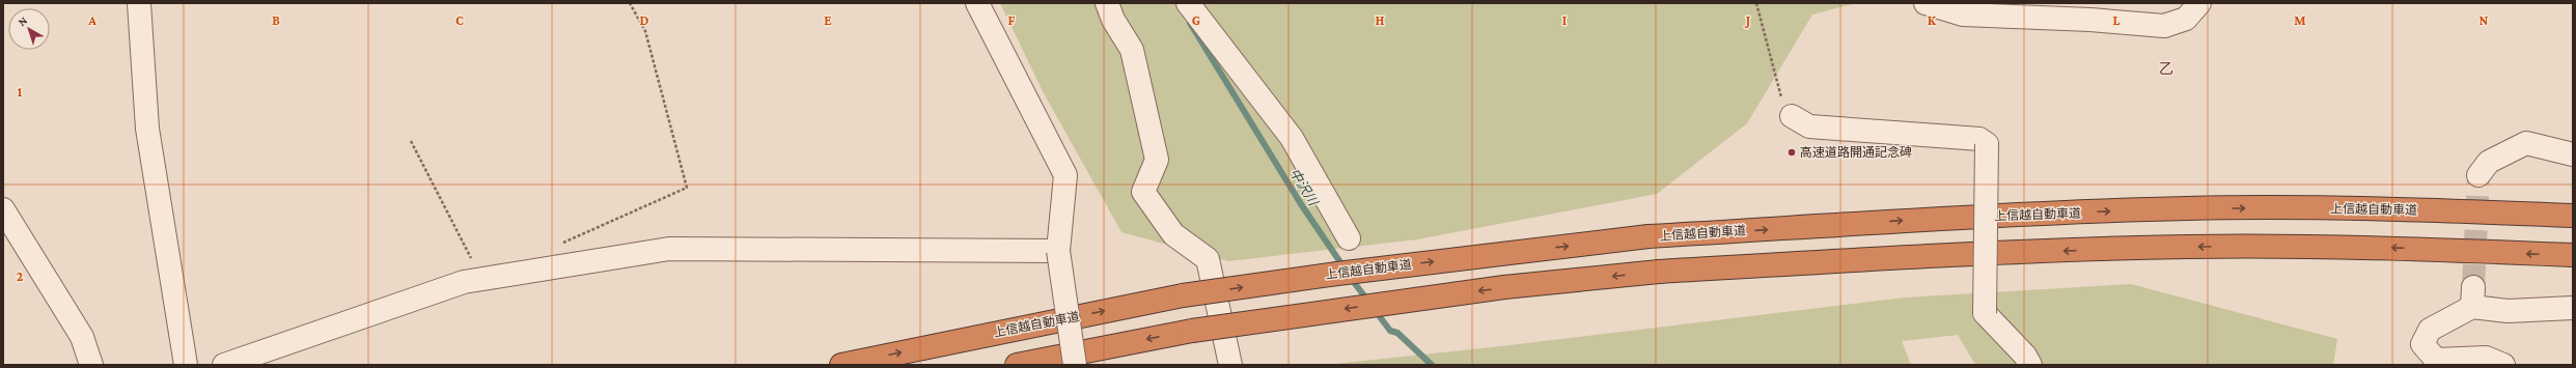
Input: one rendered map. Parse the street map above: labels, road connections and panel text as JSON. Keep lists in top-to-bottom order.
{
  "streets": {
    "highway": ["上信越自動車道"]
  },
  "districts": ["乙"],
  "water": ["中沢川"],
  "places": ["高速道路開通記念碑"],
  "north": "top left",
  "grid": {
    "columns": [
      "A",
      "B",
      "C",
      "D",
      "E",
      "F",
      "G",
      "H",
      "I",
      "J",
      "K",
      "L",
      "M",
      "N"
    ],
    "rows": ["1", "2"]
  }
}
